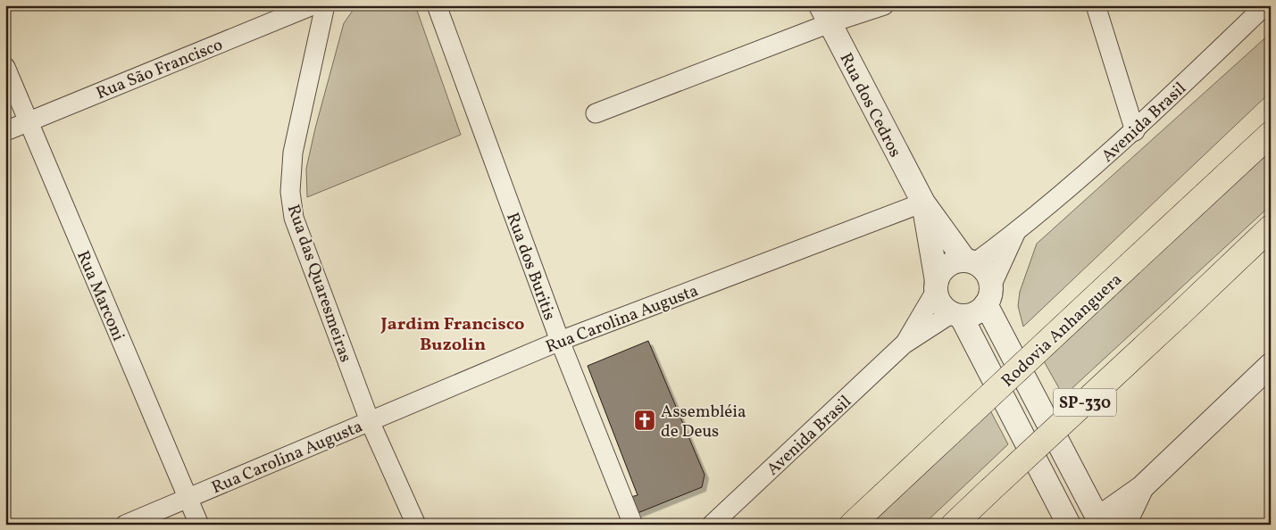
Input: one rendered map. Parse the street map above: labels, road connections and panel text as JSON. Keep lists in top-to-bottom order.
{
  "streets": {
    "highway": ["Rodovia Anhanguera", "SP-330"],
    "street": [
      "Rua São Francisco",
      "Rua dos Cedros",
      "Avenida Brasil",
      "Rua dos Buritis",
      "Rua das Quaresmeiras",
      "Rua Marconi",
      "Rua Carolina Augusta"
    ]
  },
  "crossings": [
    ["Rua São Francisco", "Rua Marconi"],
    ["Rua dos Cedros", "Avenida Brasil"],
    ["Rua dos Cedros", "Rua Carolina Augusta"],
    ["Rua dos Buritis", "Rua Carolina Augusta"],
    ["Rua das Quaresmeiras", "Rua Carolina Augusta"],
    ["Rua Marconi", "Rua Carolina Augusta"]
  ],
  "districts": ["Jardim Francisco Buzolin"],
  "places": {
    "church": ["Assembléia de Deus"]
  }
}
